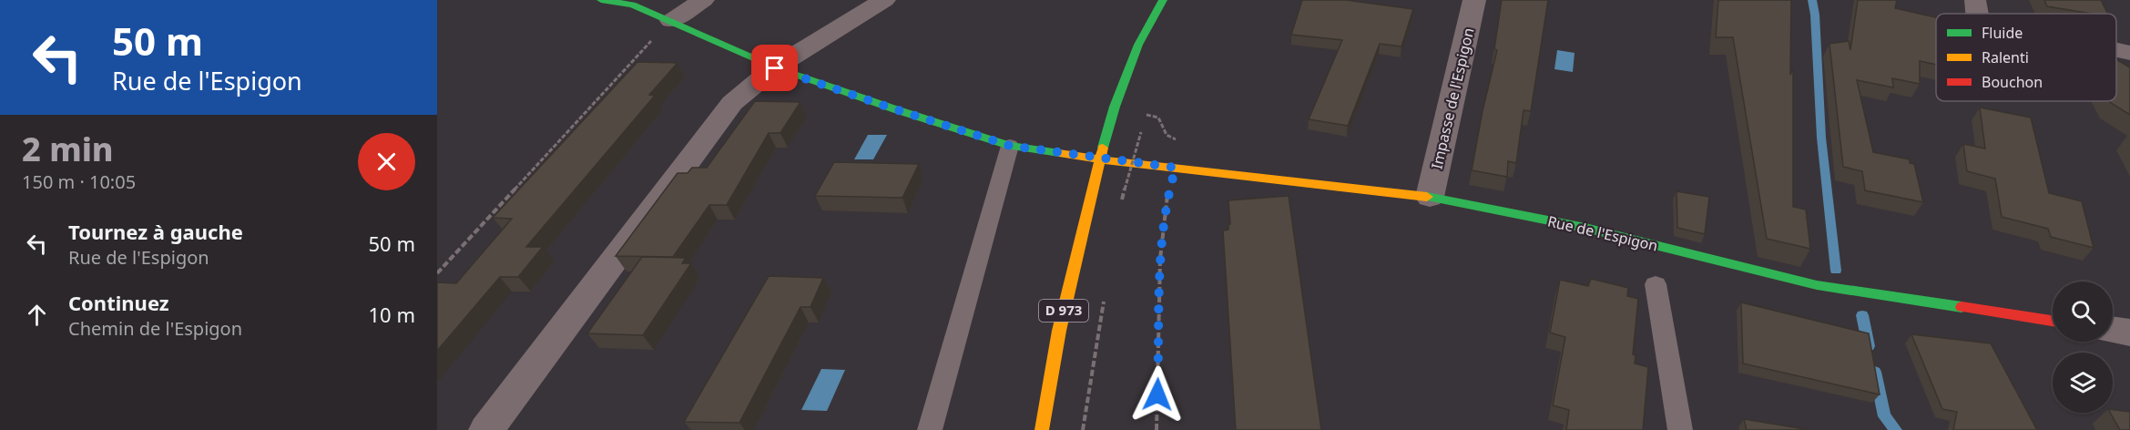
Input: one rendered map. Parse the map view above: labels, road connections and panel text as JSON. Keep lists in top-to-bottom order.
{
  "streets": {
    "street": ["Impasse de l'Espigon", "Rue de l'Espigon", "D 973"]
  },
  "crossings": [
    ["Impasse de l'Espigon", "Rue de l'Espigon"]
  ],
  "legend": ["Fluide", "Ralenti", "Bouchon"],
  "page": {
    "turn": ["50 m", "Rue de l'Espigon"],
    "heading": ["2 min", "150 m · 10:05"],
    "list": [
      {
        "name": "Tournez à gauche",
        "note": "Rue de l'Espigon",
        "value": "50 m"
      },
      {
        "name": "Continuez",
        "note": "Chemin de l'Espigon",
        "value": "10 m"
      }
    ]
  }
}
